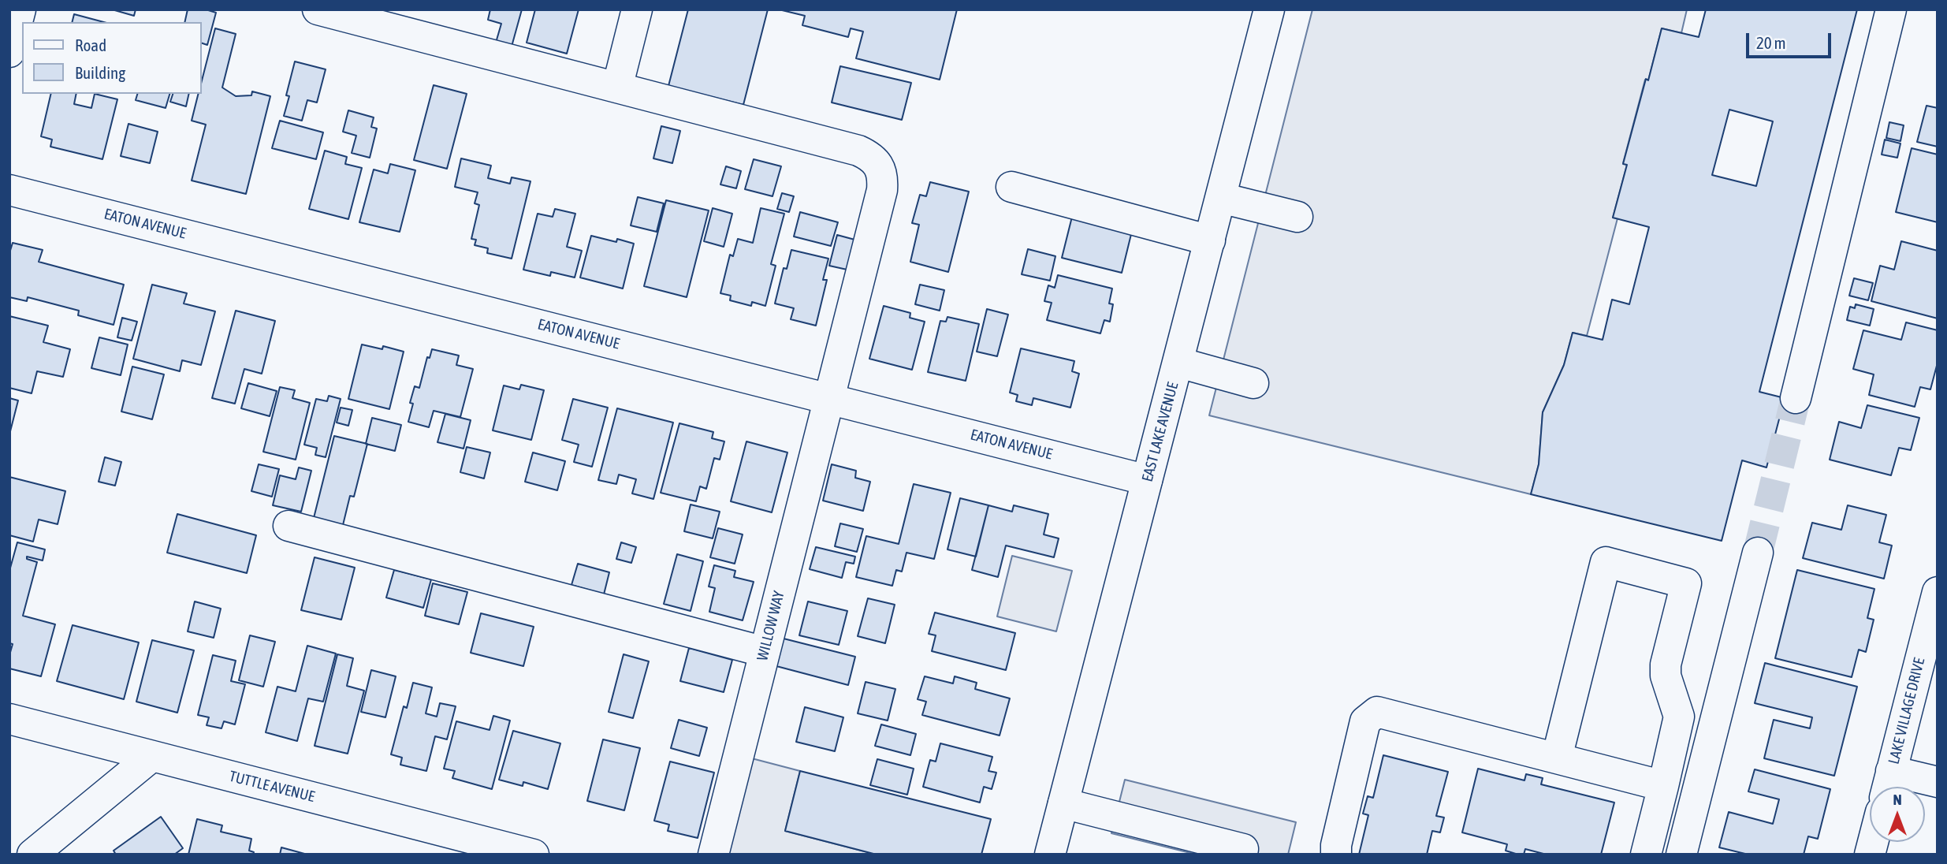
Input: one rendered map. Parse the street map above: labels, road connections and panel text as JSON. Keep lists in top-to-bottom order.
{
  "streets": {
    "street": [
      "EATON AVENUE",
      "EAST LAKE AVENUE",
      "WILLOW WAY",
      "LAKE VILLAGE DRIVE",
      "TUTTLE AVENUE"
    ]
  },
  "crossings": [
    ["EATON AVENUE", "EAST LAKE AVENUE"],
    ["EATON AVENUE", "WILLOW WAY"]
  ],
  "legend": ["Road", "Building"],
  "scale_bar": "20 m",
  "north": "top"
}
